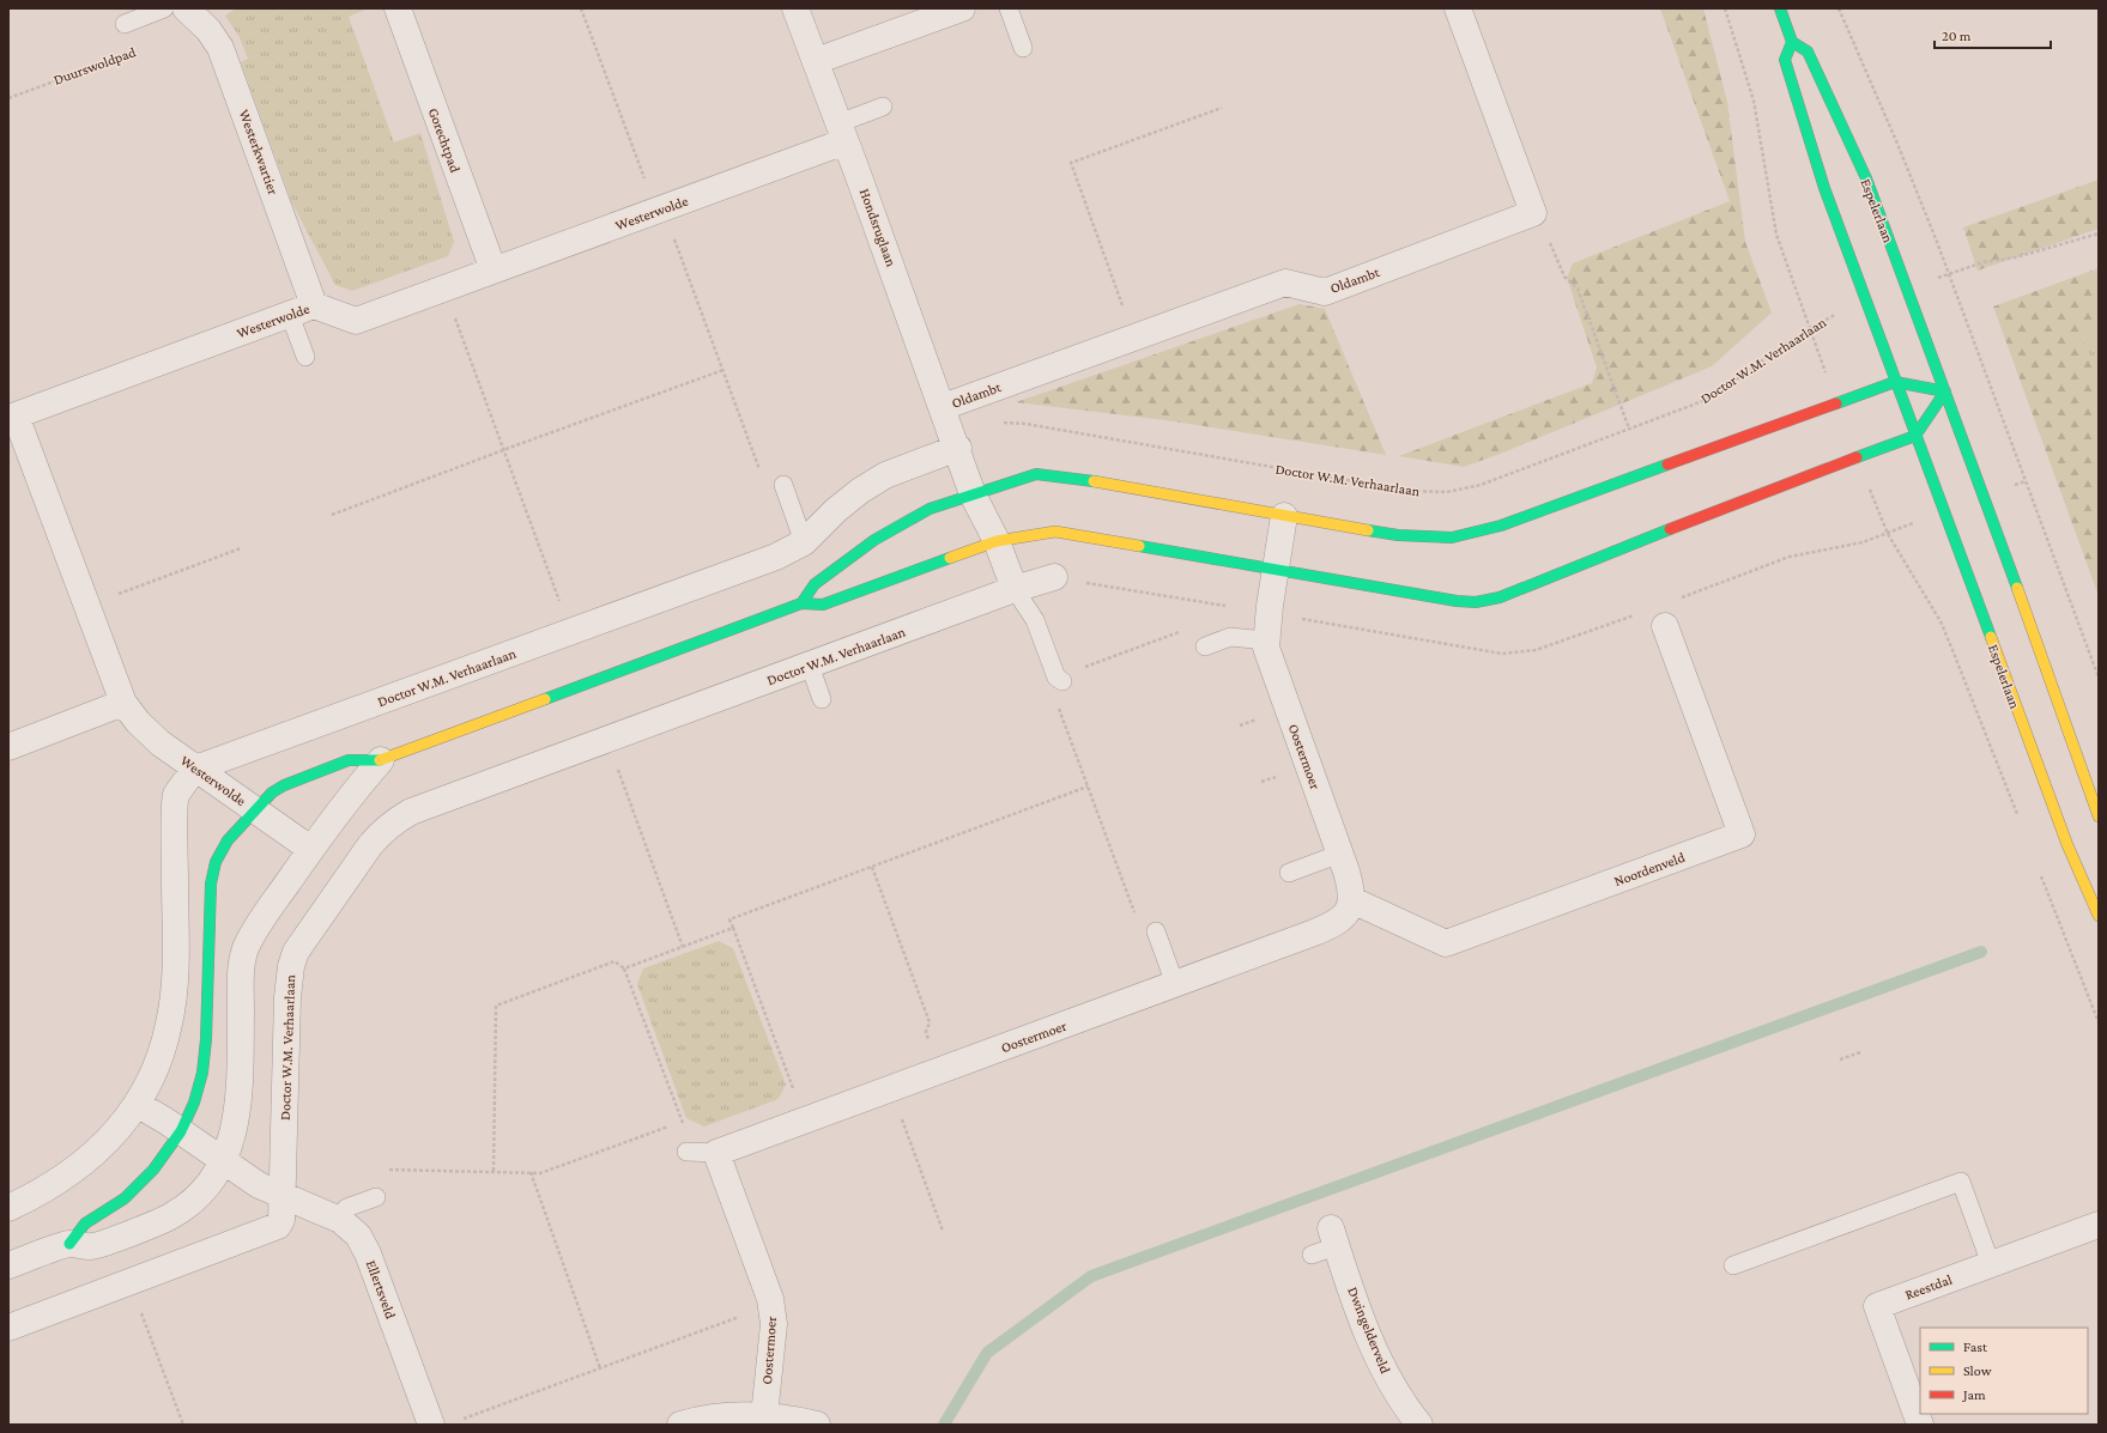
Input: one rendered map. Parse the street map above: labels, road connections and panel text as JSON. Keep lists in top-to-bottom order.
{
  "streets": {
    "street": [
      "Gorechtpad",
      "Westerkwartier",
      "Espelerlaan",
      "Westerwolde",
      "Hondsruglaan",
      "Oldambt",
      "Doctor W.M. Verhaarlaan",
      "Oostermoer",
      "Noordenveld",
      "Reestdal",
      "Ellertsveld",
      "Dwingelderveld"
    ],
    "path": ["Duurswoldpad"]
  },
  "crossings": [
    ["Gorechtpad", "Westerwolde"],
    ["Westerkwartier", "Westerwolde"],
    ["Westerwolde", "Hondsruglaan"],
    ["Westerwolde", "Doctor W.M. Verhaarlaan"],
    ["Hondsruglaan", "Oldambt"],
    ["Hondsruglaan", "Doctor W.M. Verhaarlaan"],
    ["Doctor W.M. Verhaarlaan", "Ellertsveld"],
    ["Oostermoer", "Noordenveld"]
  ],
  "legend": ["Fast", "Slow", "Jam"],
  "scale_bar": "20 m"
}
